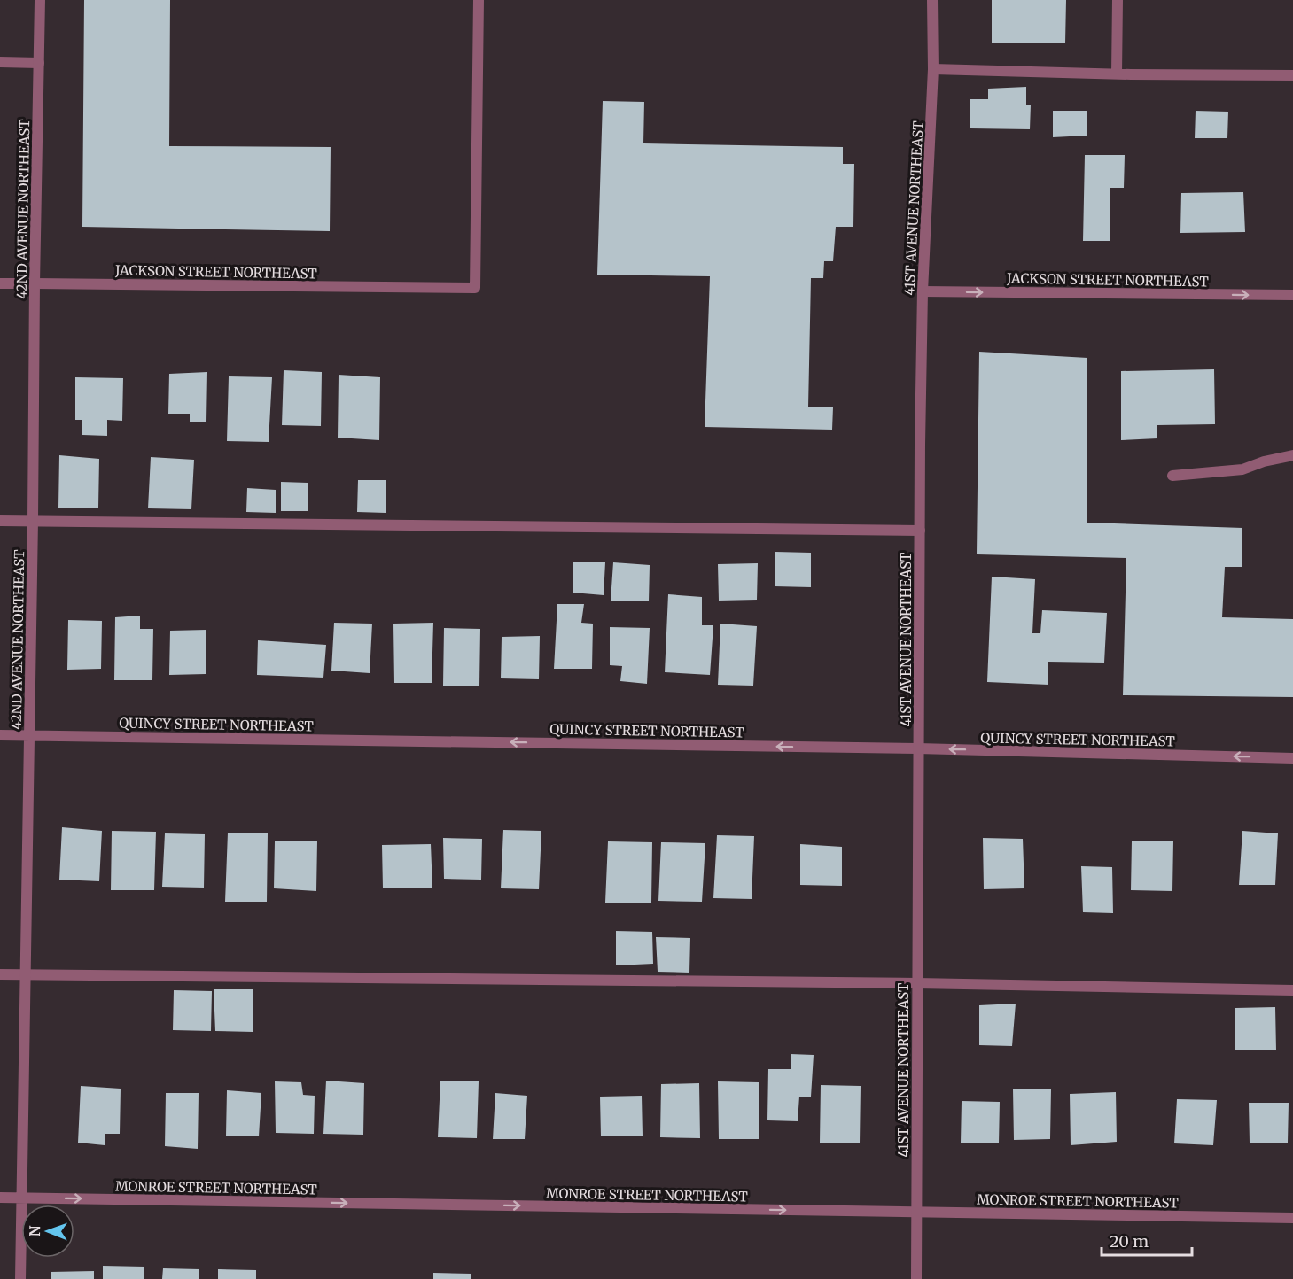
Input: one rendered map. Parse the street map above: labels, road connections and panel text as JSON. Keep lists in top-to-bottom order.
{
  "streets": {
    "street": [
      "41ST AVENUE NORTHEAST",
      "42ND AVENUE NORTHEAST",
      "JACKSON STREET NORTHEAST",
      "QUINCY STREET NORTHEAST",
      "MONROE STREET NORTHEAST"
    ]
  },
  "crossings": [
    ["41ST AVENUE NORTHEAST", "JACKSON STREET NORTHEAST"],
    ["41ST AVENUE NORTHEAST", "QUINCY STREET NORTHEAST"],
    ["41ST AVENUE NORTHEAST", "MONROE STREET NORTHEAST"],
    ["42ND AVENUE NORTHEAST", "JACKSON STREET NORTHEAST"],
    ["42ND AVENUE NORTHEAST", "QUINCY STREET NORTHEAST"],
    ["42ND AVENUE NORTHEAST", "MONROE STREET NORTHEAST"]
  ],
  "one_way": ["QUINCY STREET NORTHEAST", "MONROE STREET NORTHEAST"],
  "scale_bar": "20 m",
  "north": "left"
}
